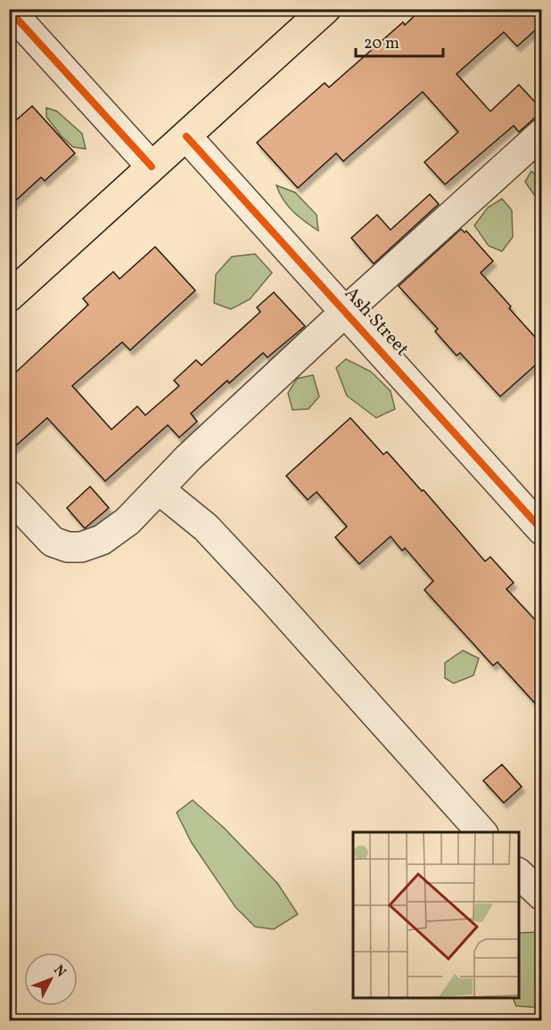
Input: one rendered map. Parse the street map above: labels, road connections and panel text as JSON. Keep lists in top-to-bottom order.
{
  "streets": {
    "street": ["Ash Street"]
  },
  "scale_bar": "20 m",
  "north": "top right"
}
